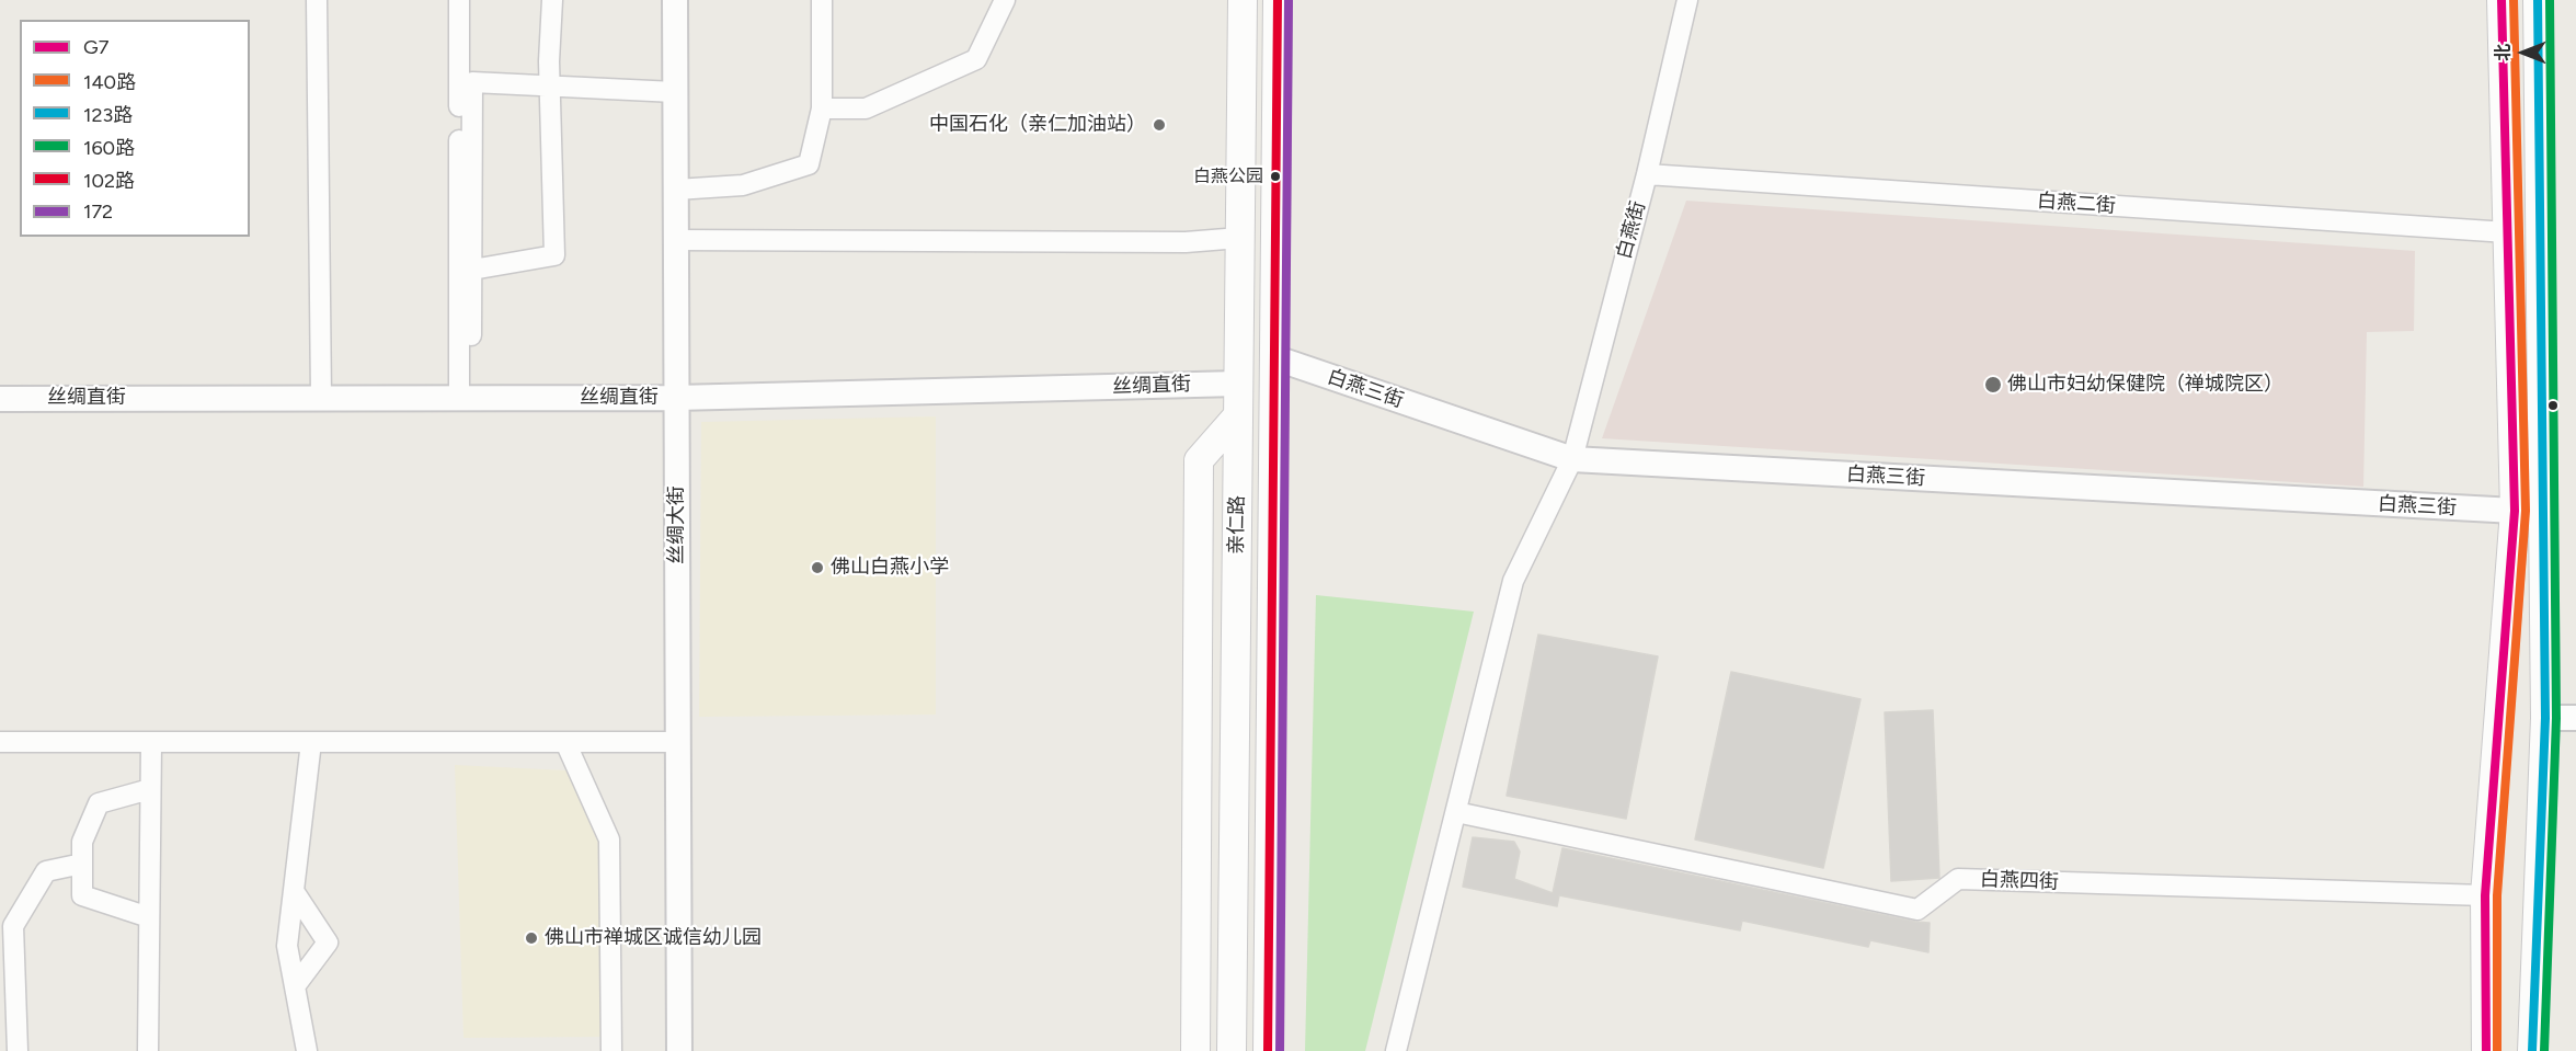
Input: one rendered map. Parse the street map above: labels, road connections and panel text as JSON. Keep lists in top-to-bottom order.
{
  "streets": {
    "main road": ["亲仁路"],
    "street": [
      "白燕二街",
      "白燕街",
      "丝绸直街",
      "白燕三街",
      "丝绸大街",
      "白燕四街"
    ]
  },
  "crossings": [
    ["白燕二街", "白燕街"],
    ["白燕街", "白燕三街"],
    ["白燕街", "白燕四街"],
    ["丝绸直街", "丝绸大街"],
    ["丝绸直街", "亲仁路"],
    ["白燕三街", "亲仁路"]
  ],
  "places": [
    "中国石化（亲仁加油站）",
    "白燕公园",
    "佛山市妇幼保健院（禅城院区）",
    "佛山白燕小学",
    "佛山市禅城区诚信幼儿园"
  ],
  "lines": [
    "transit line G7",
    "transit line 140路",
    "transit line 123路",
    "transit line 160路",
    "transit line 102路",
    "transit line 172"
  ],
  "legend": [
    "G7",
    "140路",
    "123路",
    "160路",
    "102路",
    "172"
  ],
  "north": "left"
}
